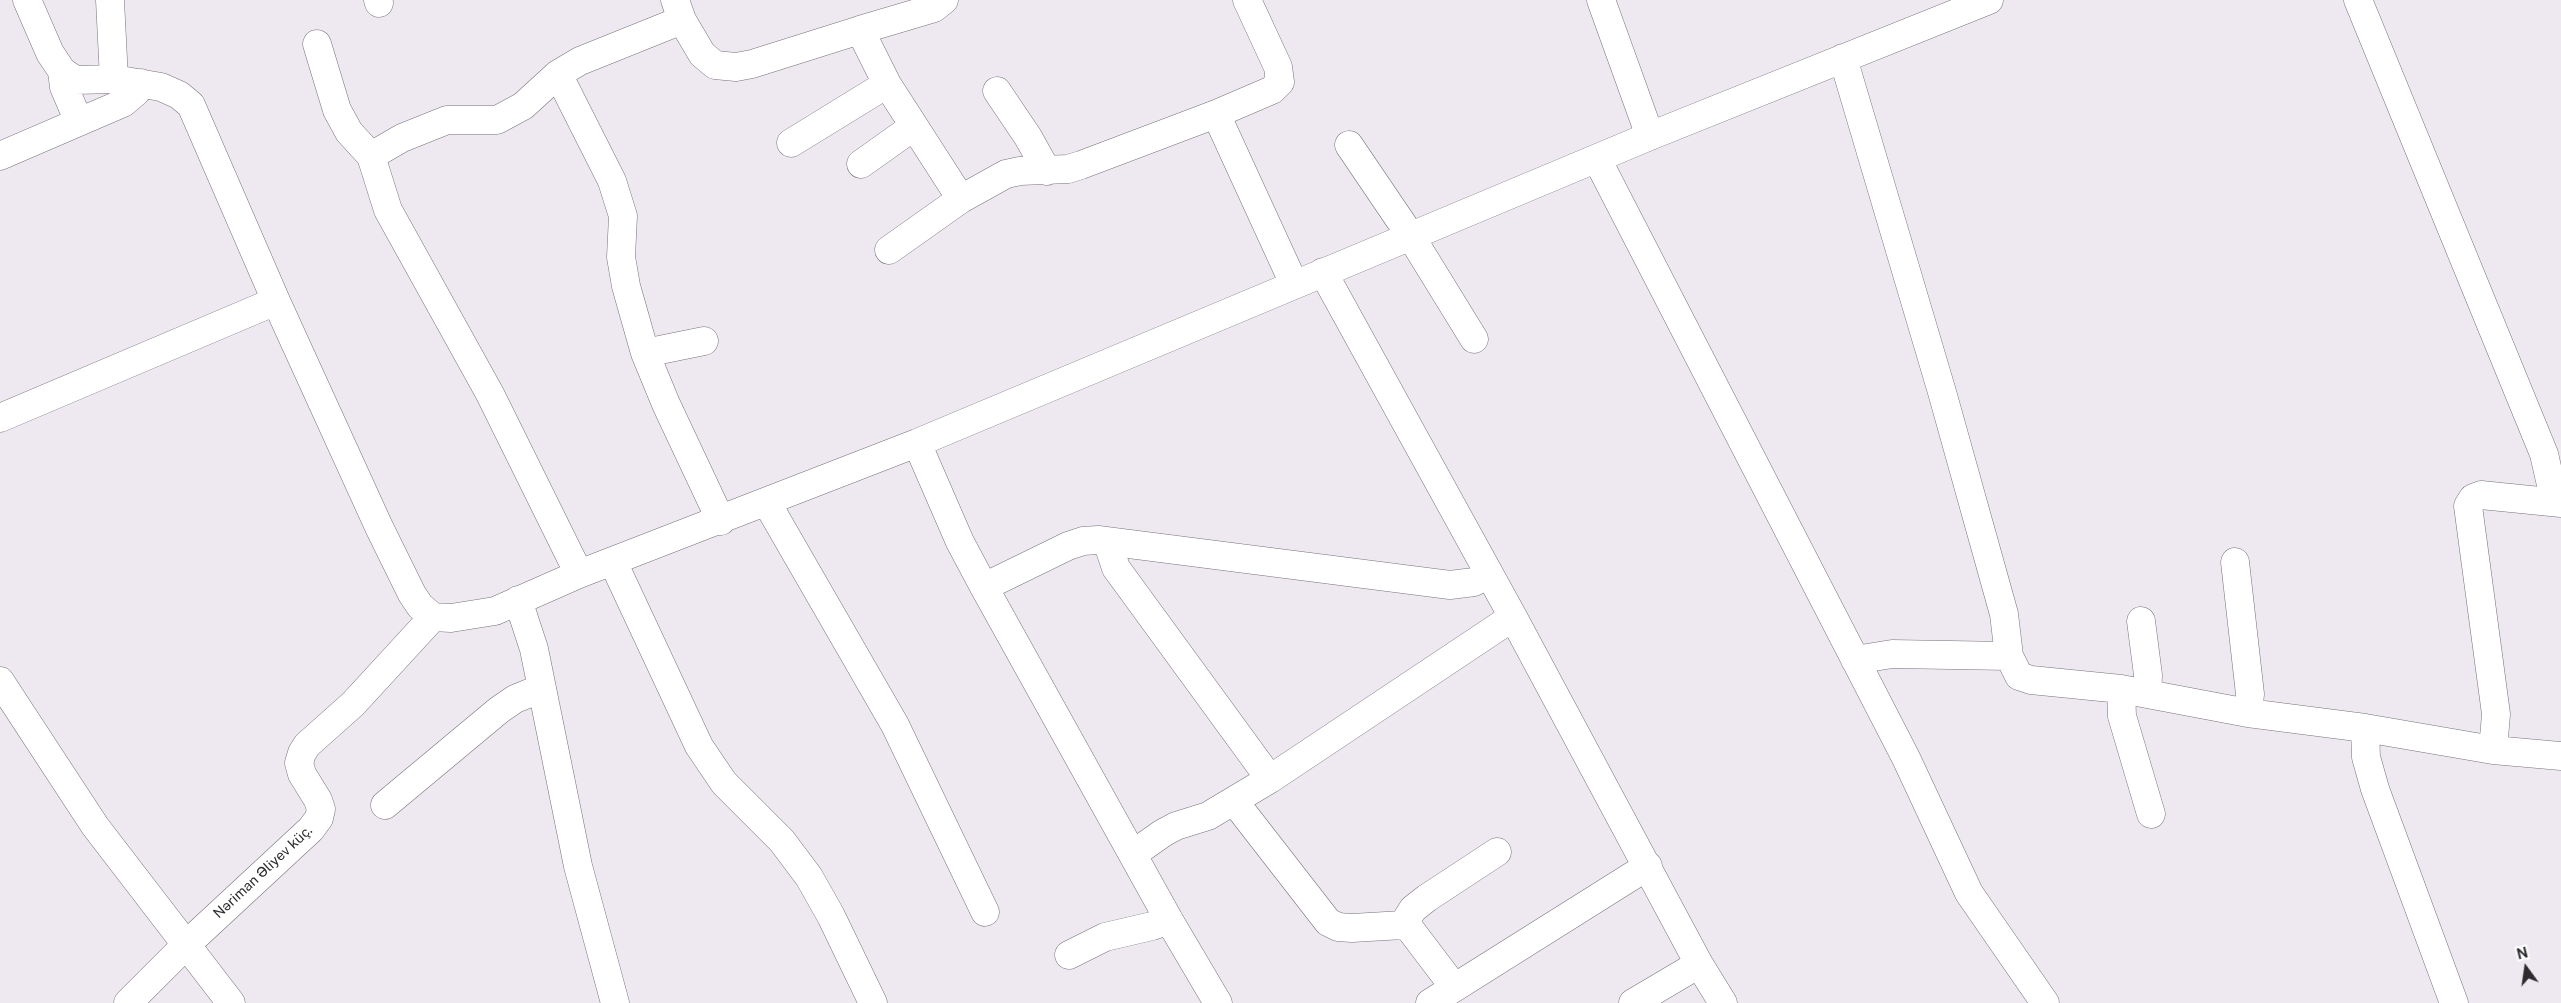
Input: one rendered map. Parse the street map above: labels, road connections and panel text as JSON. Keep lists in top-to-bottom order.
{
  "streets": {
    "street": ["Nəriman Əliyev küç."]
  },
  "north": "top"
}
